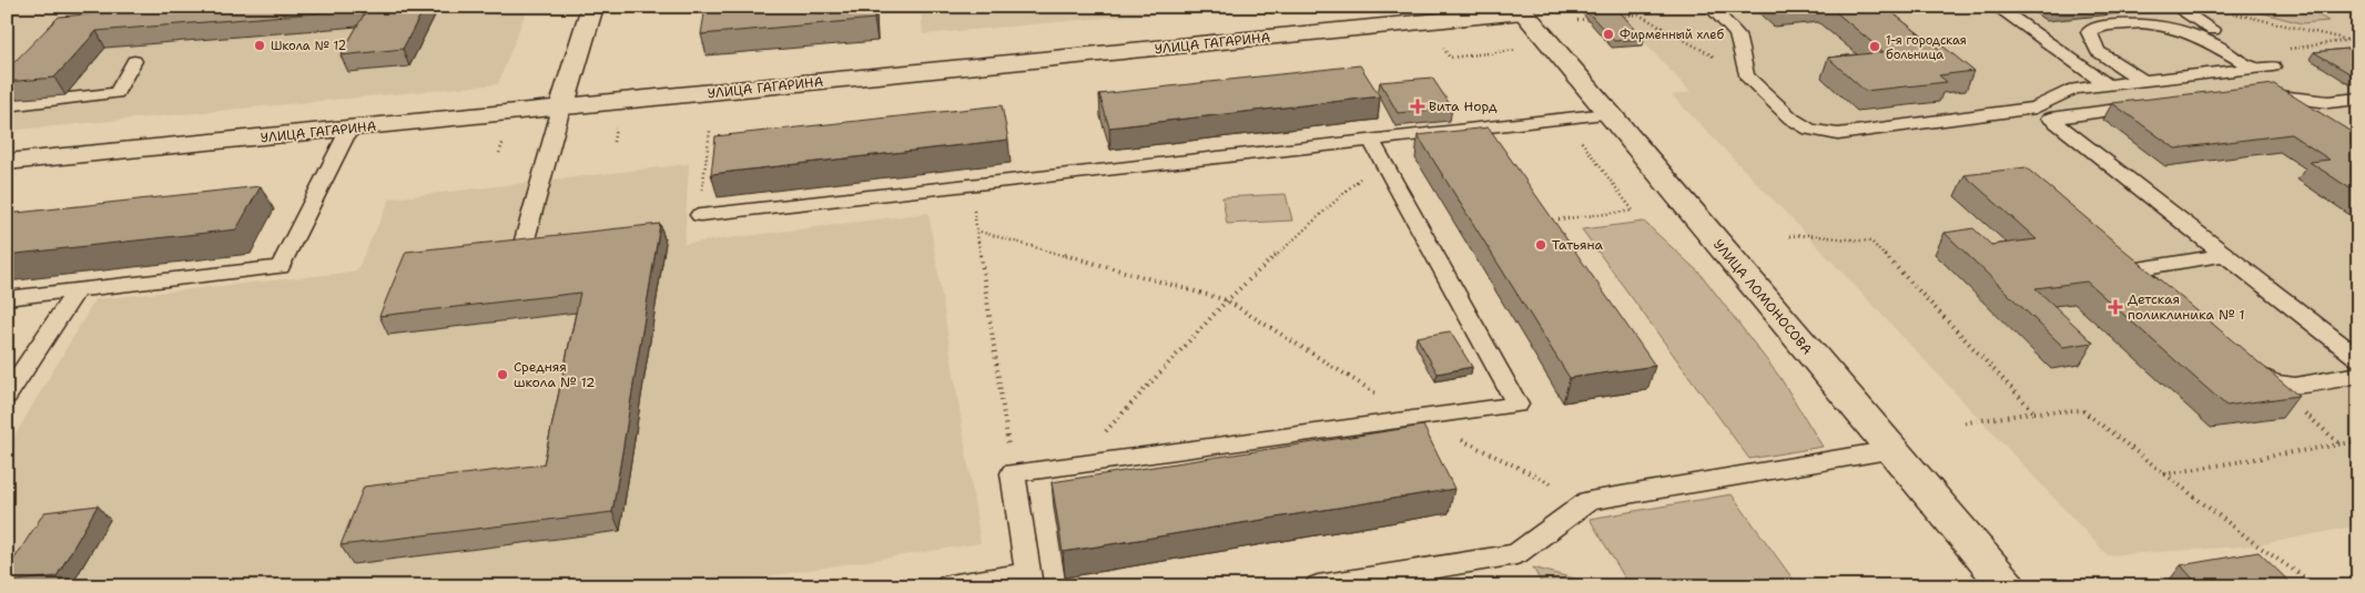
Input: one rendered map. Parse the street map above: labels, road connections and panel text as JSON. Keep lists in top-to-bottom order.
{
  "streets": {
    "street": ["УЛИЦА ГАГАРИНА", "УЛИЦА ЛОМОНОСОВА"]
  },
  "crossings": [
    ["УЛИЦА ГАГАРИНА", "УЛИЦА ЛОМОНОСОВА"]
  ],
  "places": {
    "other": [
      "Фирменный хлеб",
      "Школа № 12",
      "1-я городская больница",
      "Татьяна",
      "Средняя школа № 12"
    ],
    "health": ["Вита Норд", "Детская поликлиника № 1"]
  }
}
